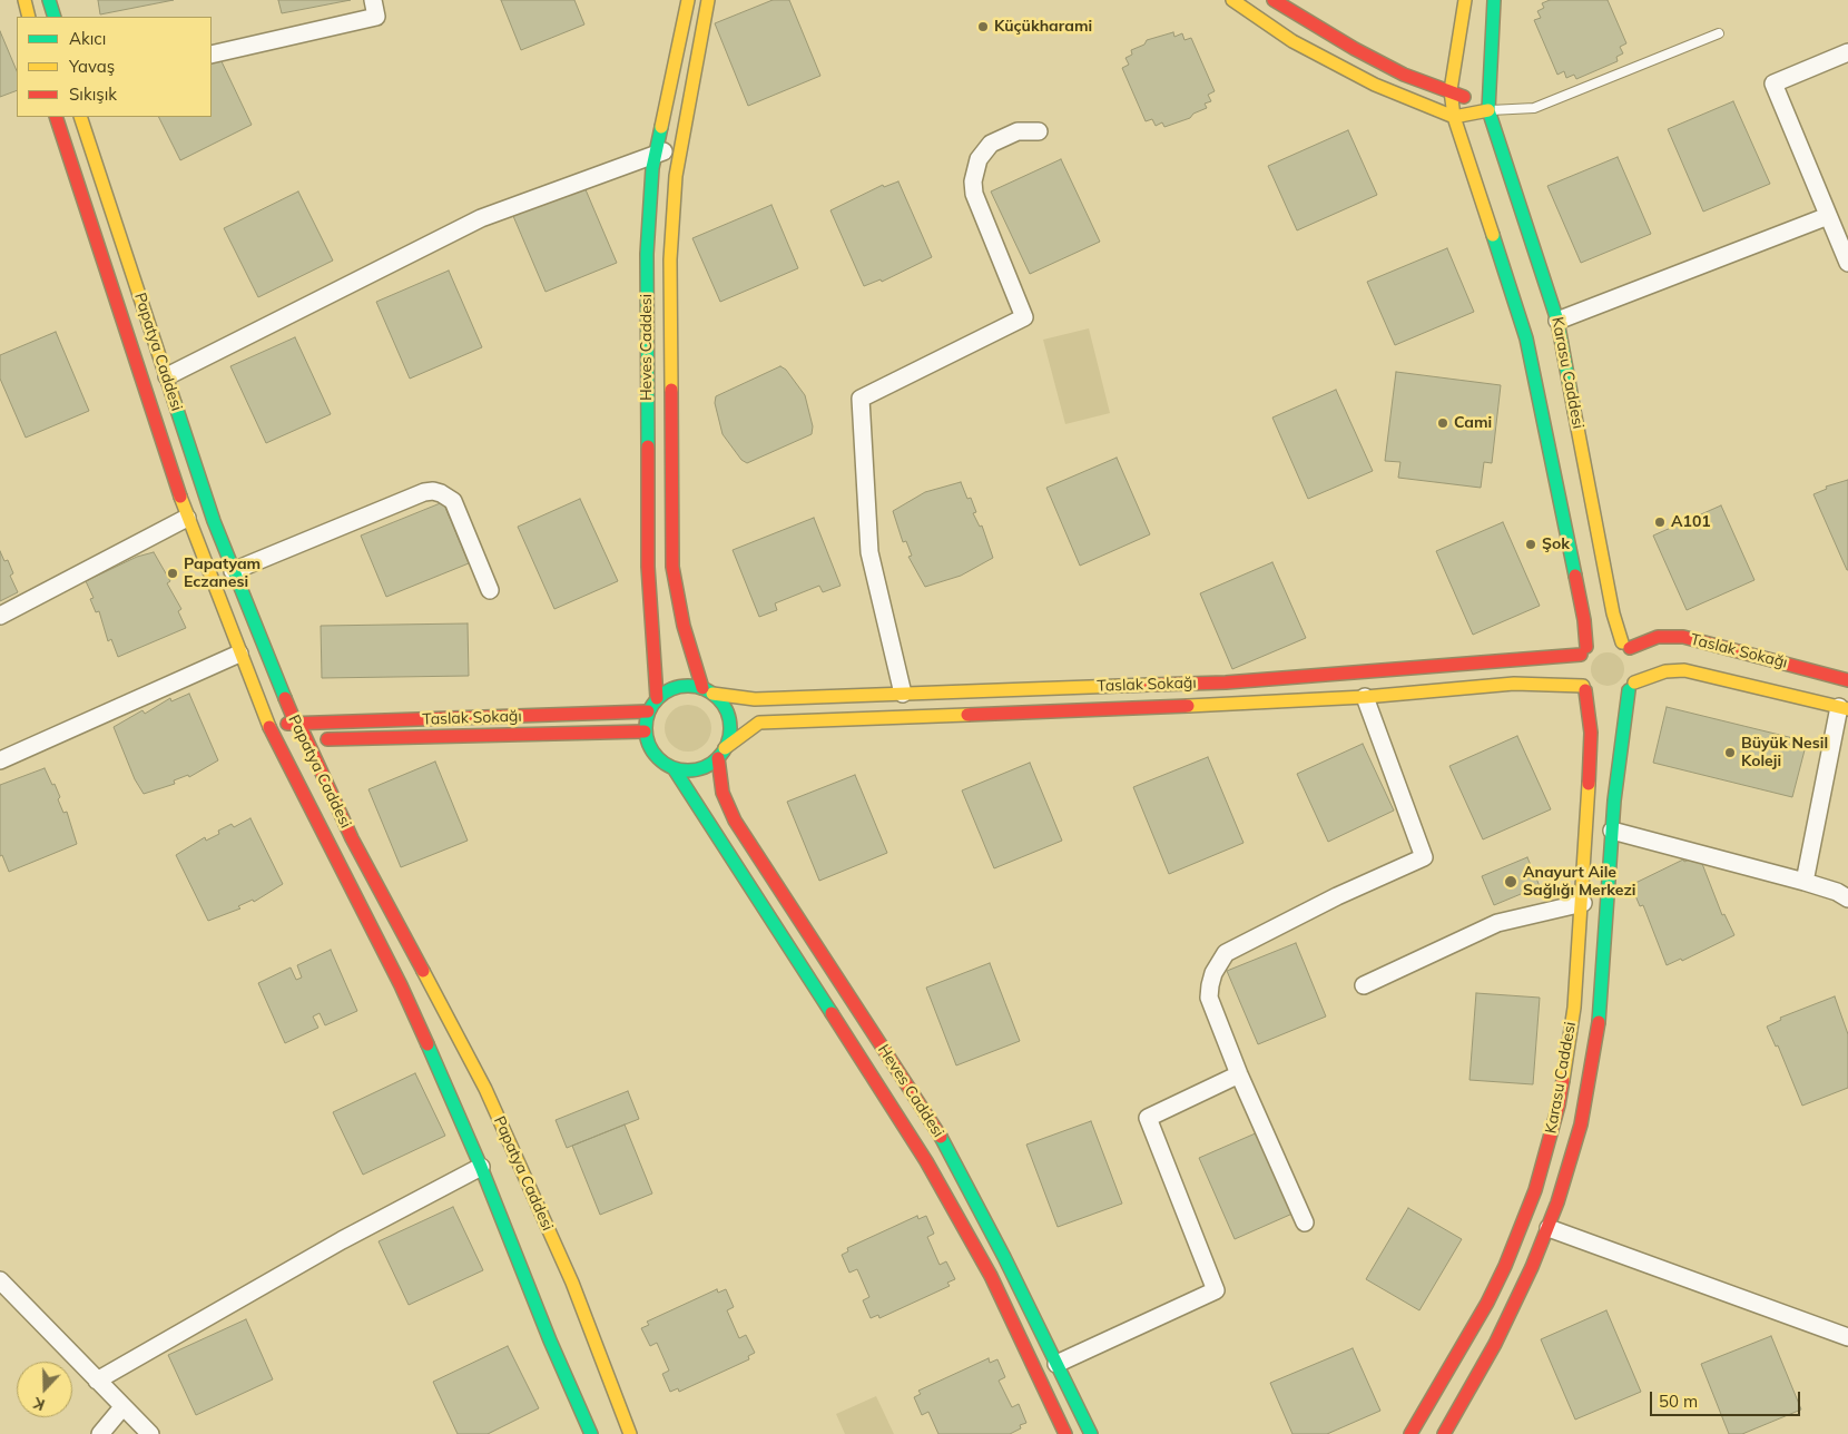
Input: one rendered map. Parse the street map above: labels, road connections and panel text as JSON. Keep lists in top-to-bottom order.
{
  "streets": {
    "street": [
      "Heves Caddesi",
      "Papatya Caddesi",
      "Karasu Caddesi",
      "Taslak Sokağı"
    ]
  },
  "crossings": [
    ["Heves Caddesi", "Taslak Sokağı"],
    ["Papatya Caddesi", "Taslak Sokağı"],
    ["Karasu Caddesi", "Taslak Sokağı"]
  ],
  "places": [
    "Küçükharami",
    "Cami",
    "A101",
    "Şok",
    "Papatyam Eczanesi",
    "Büyük Nesil Koleji",
    "Anayurt Aile Sağlığı Merkezi"
  ],
  "legend": ["Akıcı", "Yavaş", "Sıkışık"],
  "scale_bar": "50 m",
  "north": "bottom"
}
